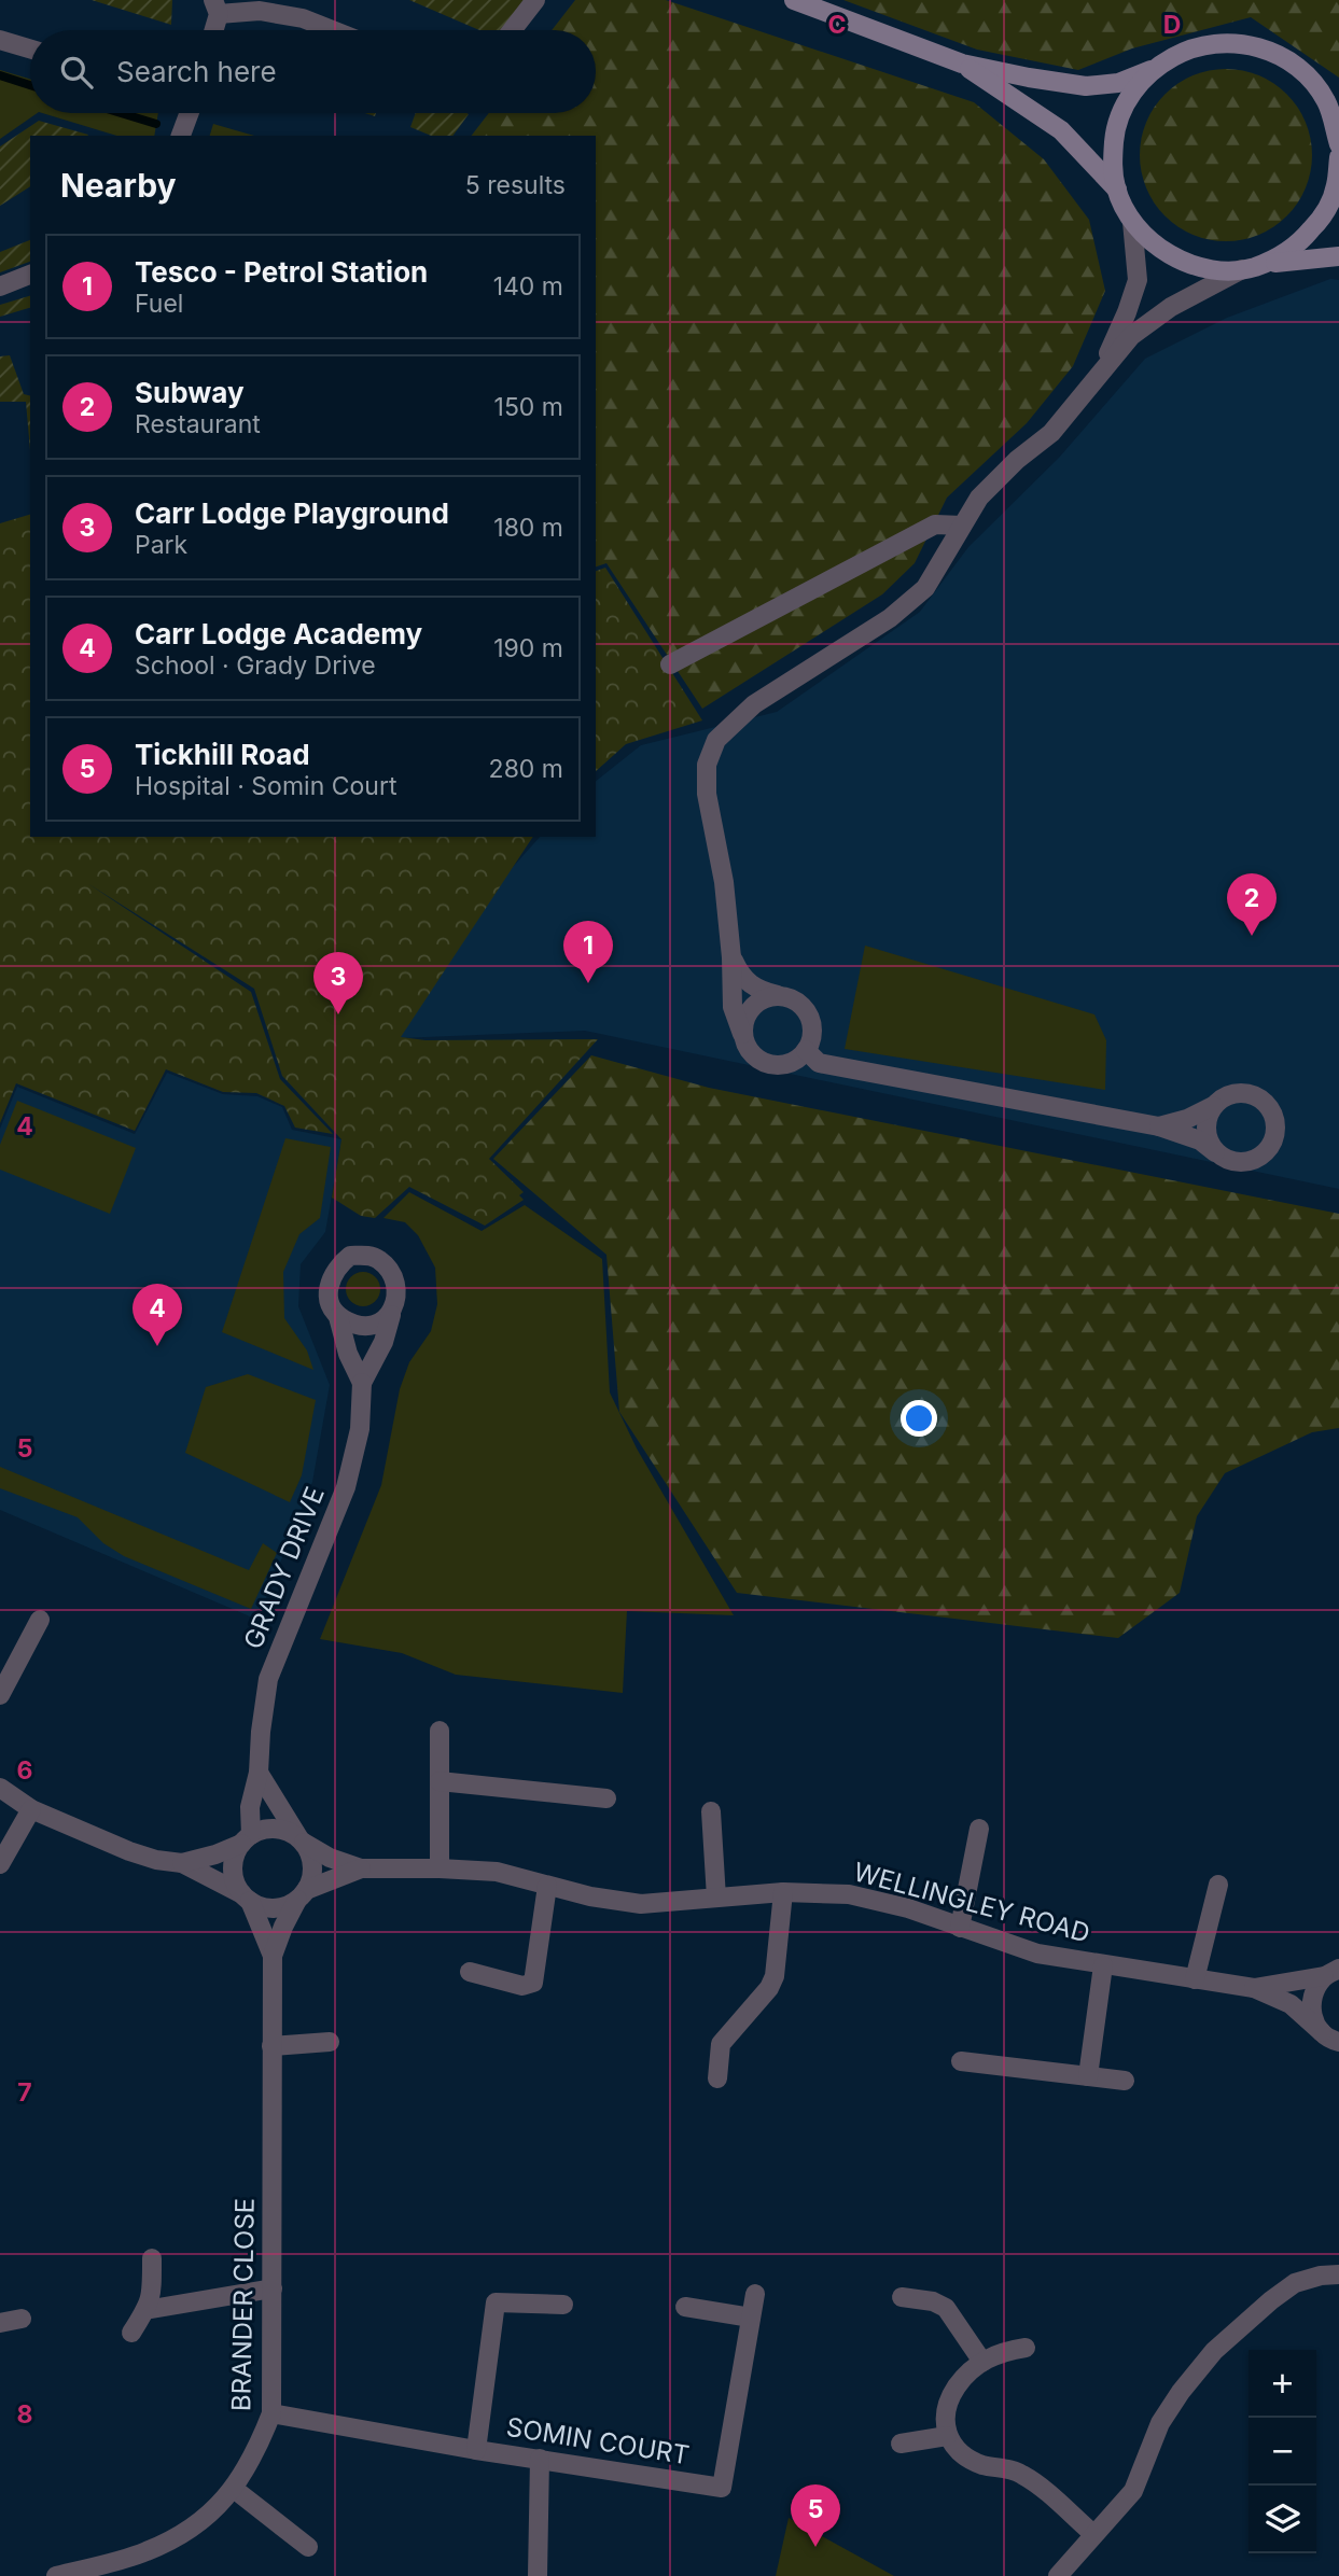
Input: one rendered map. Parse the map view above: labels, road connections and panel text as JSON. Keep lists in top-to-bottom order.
{
  "streets": {
    "street": [
      "GRADY DRIVE",
      "WELLINGLEY ROAD",
      "BRANDER CLOSE",
      "SOMIN COURT"
    ]
  },
  "crossings": [
    ["GRADY DRIVE", "WELLINGLEY ROAD"],
    ["GRADY DRIVE", "BRANDER CLOSE"],
    ["WELLINGLEY ROAD", "BRANDER CLOSE"],
    ["BRANDER CLOSE", "SOMIN COURT"]
  ],
  "page": {
    "search": "Search here",
    "heading": ["Nearby", "5 results"],
    "list": [
      {
        "mark": "1",
        "name": "Tesco - Petrol Station",
        "note": "Fuel",
        "value": "140 m"
      },
      {
        "mark": "2",
        "name": "Subway",
        "note": "Restaurant",
        "value": "150 m"
      },
      {
        "mark": "3",
        "name": "Carr Lodge Playground",
        "note": "Park",
        "value": "180 m"
      },
      {
        "mark": "4",
        "name": "Carr Lodge Academy",
        "note": "School · Grady Drive",
        "value": "190 m"
      },
      {
        "mark": "5",
        "name": "Tickhill Road",
        "note": "Hospital · Somin Court",
        "value": "280 m"
      }
    ],
    "pins": [
      "2",
      "1",
      "3",
      "4",
      "5"
    ],
    "map_buttons": ["+", "−"]
  },
  "grid": {
    "columns": ["C", "D"],
    "rows": [
      "4",
      "5",
      "6",
      "7",
      "8"
    ]
  }
}
